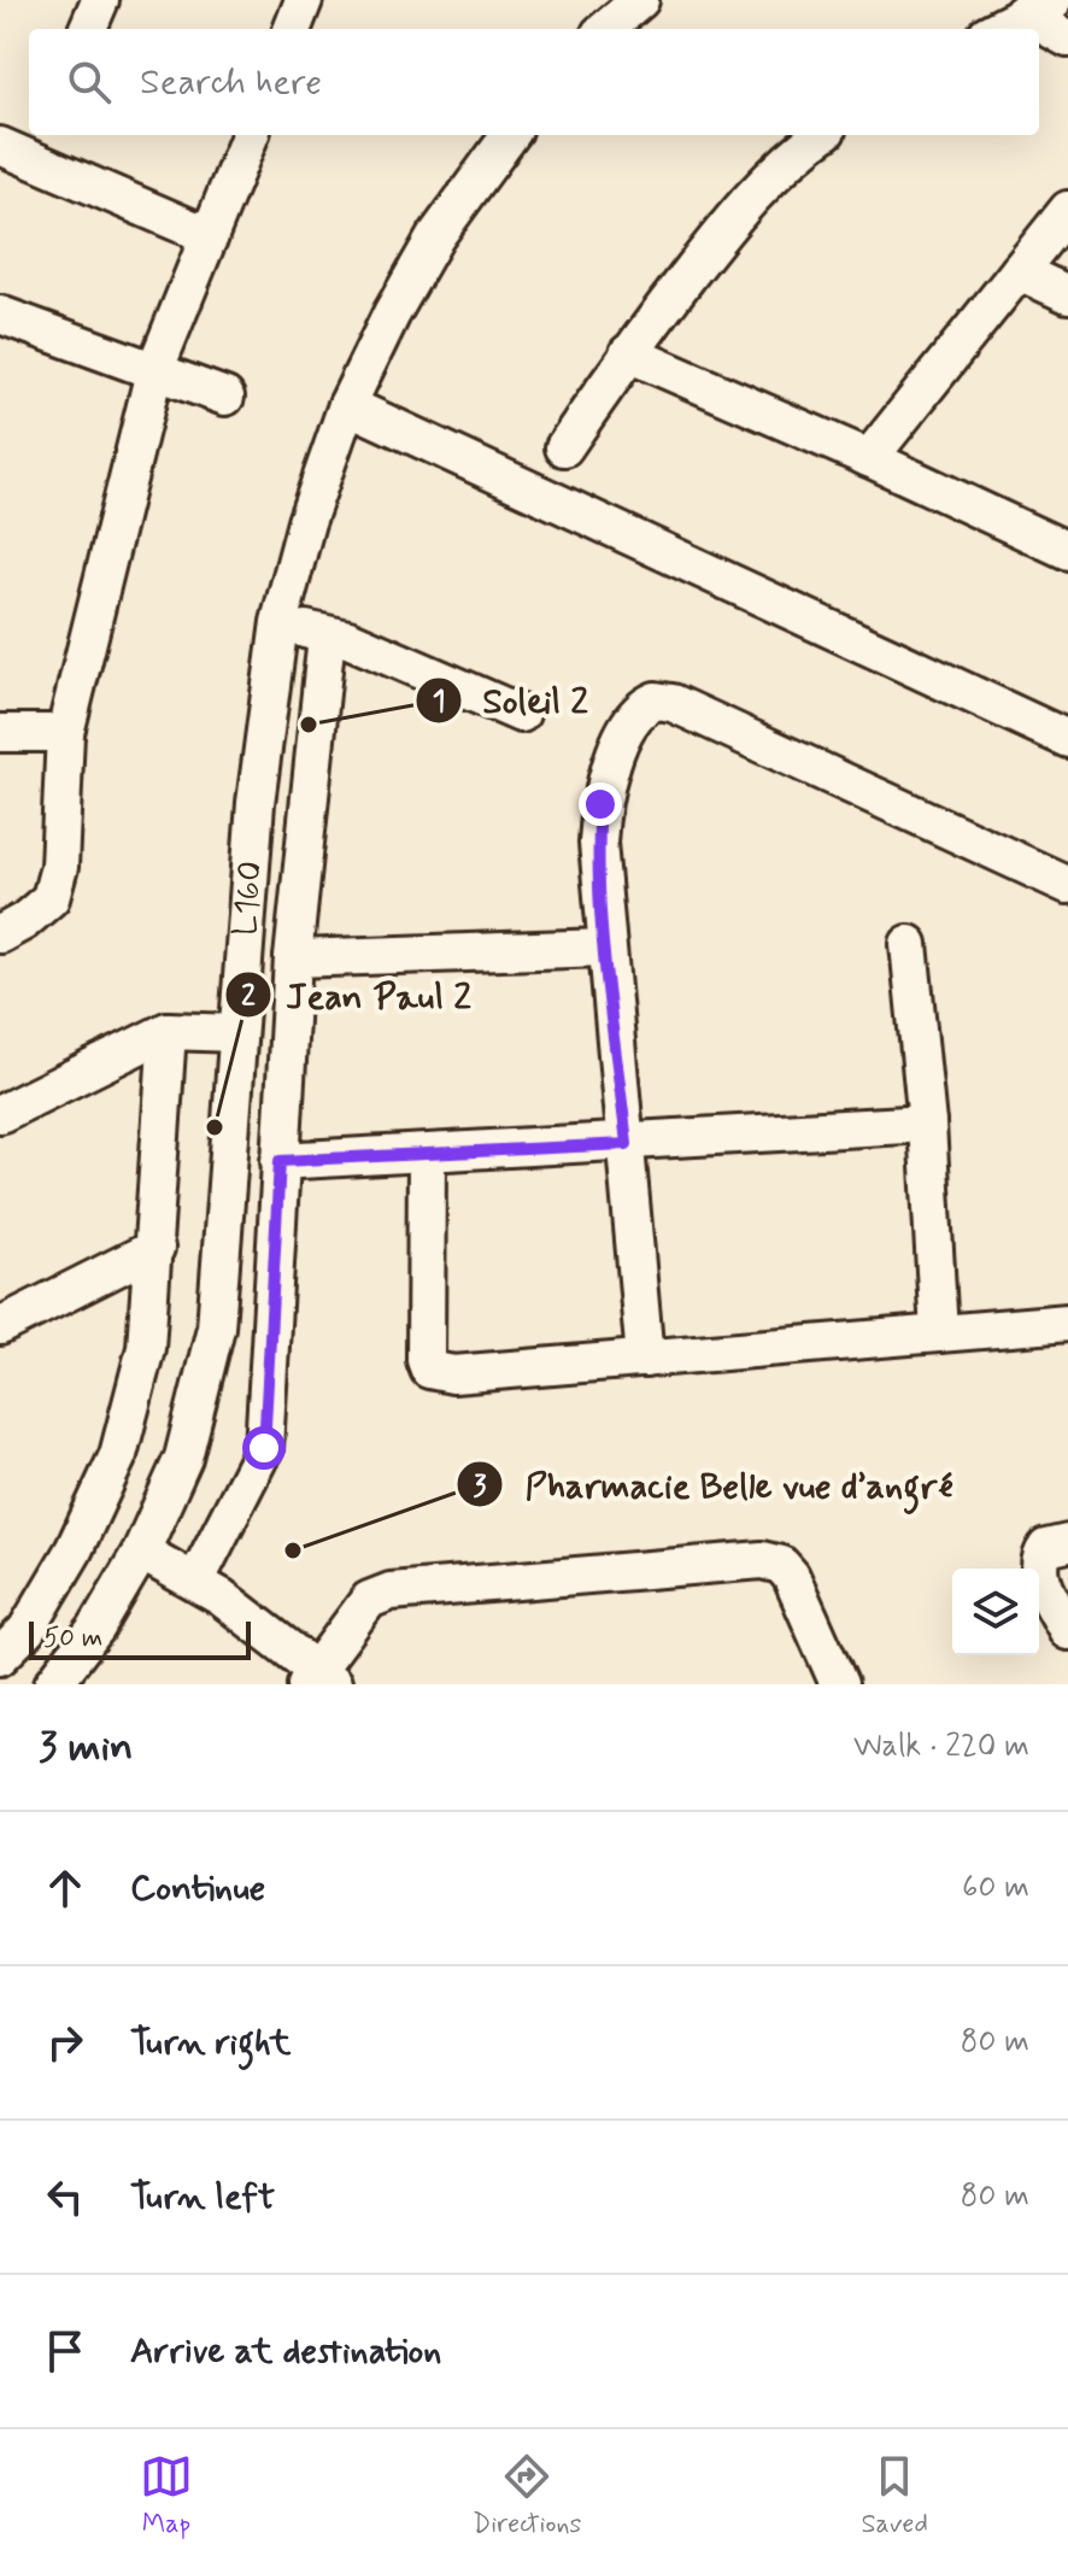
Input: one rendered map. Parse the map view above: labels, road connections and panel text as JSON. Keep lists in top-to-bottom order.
{
  "streets": {
    "street": ["L160"]
  },
  "places": ["Soleil 2", "Jean Paul 2", "Pharmacie Belle vue d’angré"],
  "scale_bar": "50 m",
  "page": {
    "search": "Search here",
    "scale": "50 m",
    "heading": ["3 min", "Walk · 220 m"],
    "list": [
      ["Continue", "60 m"],
      ["Turn right", "80 m"],
      ["Turn left", "80 m"],
      "Arrive at destination"
    ],
    "nav": ["Map", "Directions", "Saved"]
  }
}
